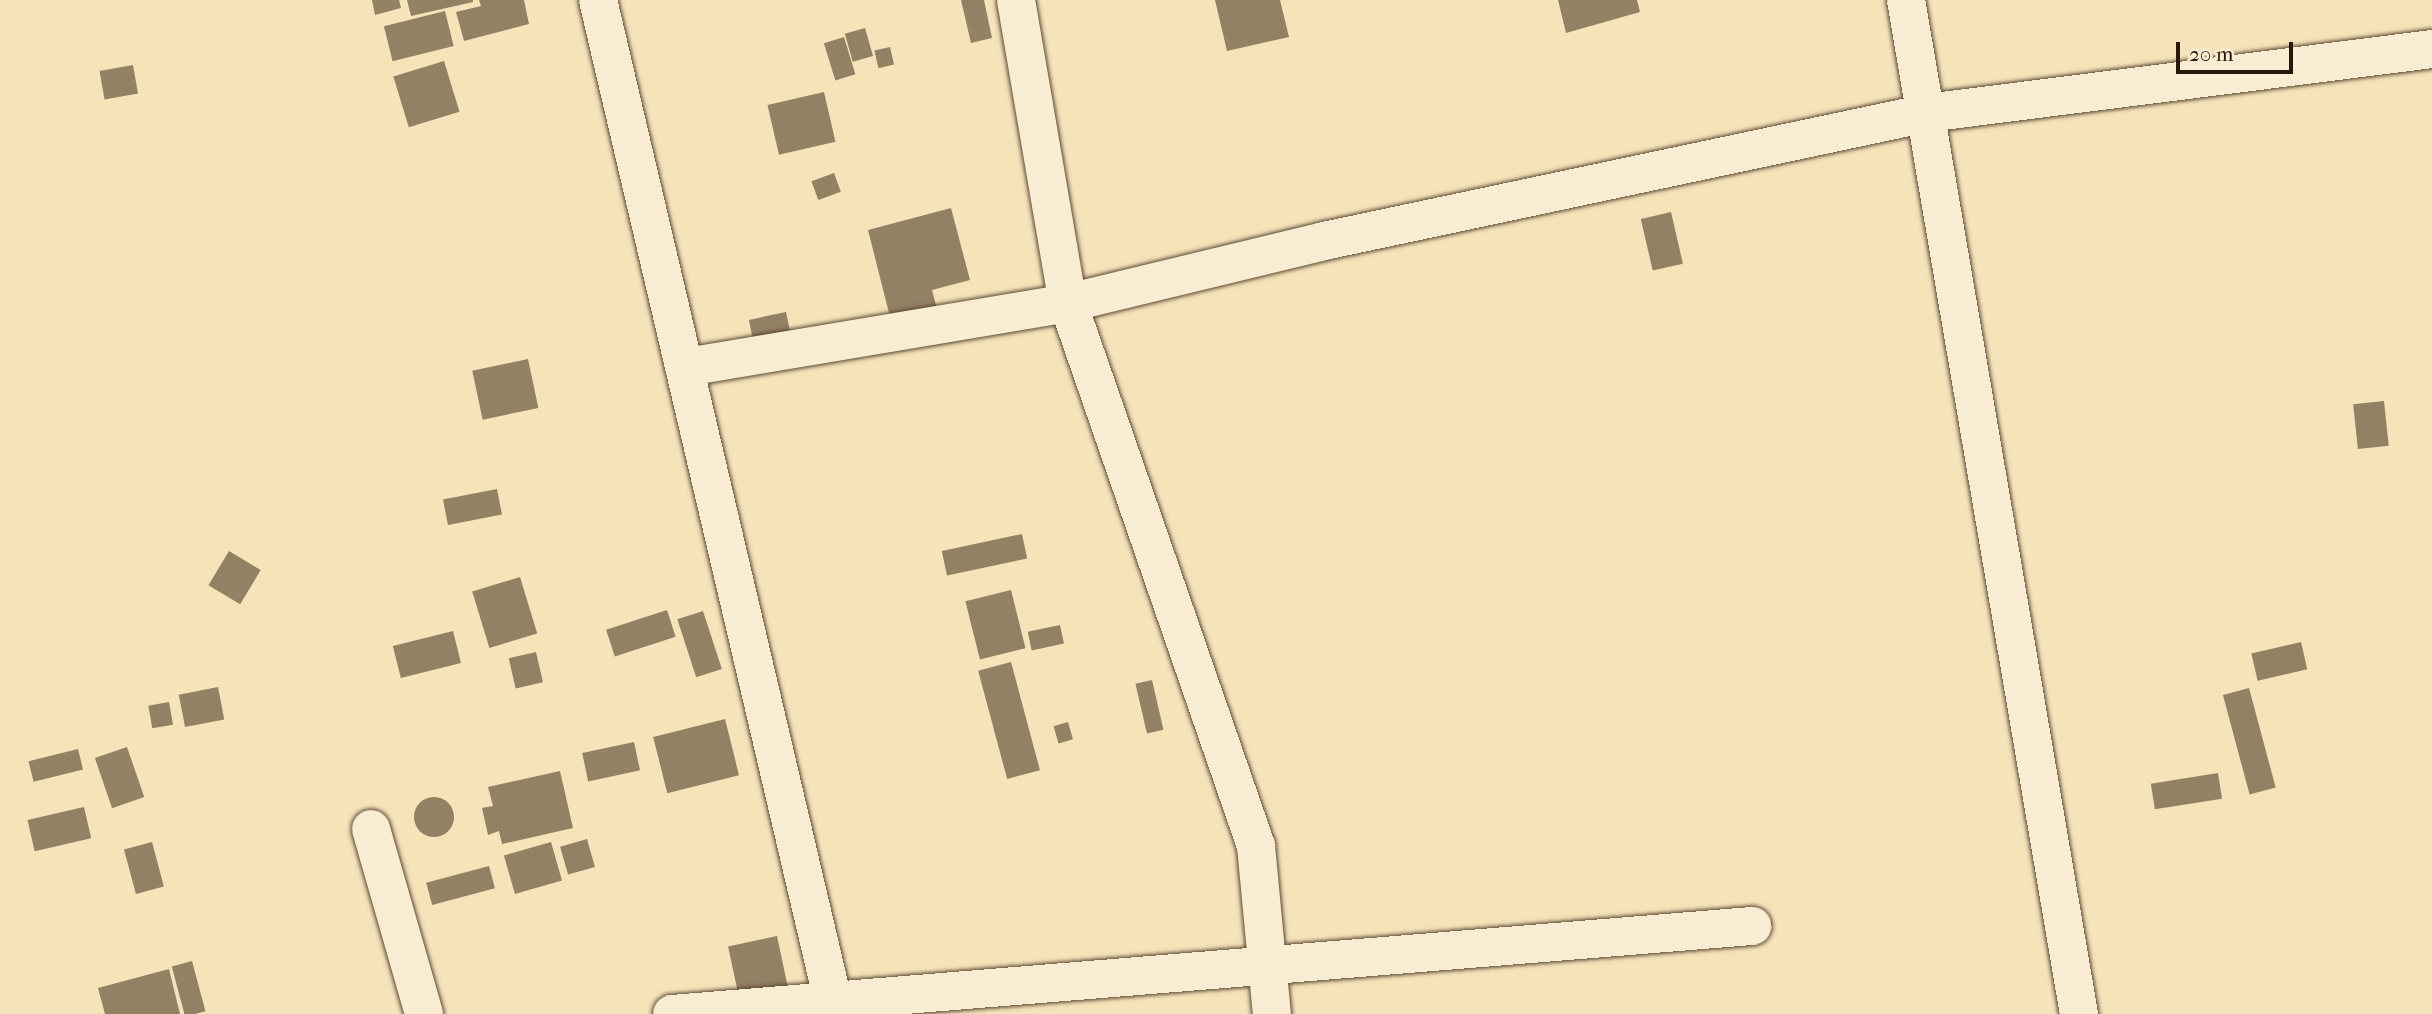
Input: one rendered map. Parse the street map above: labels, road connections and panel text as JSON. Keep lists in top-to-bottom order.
{
  "scale_bar": "20 m"
}
